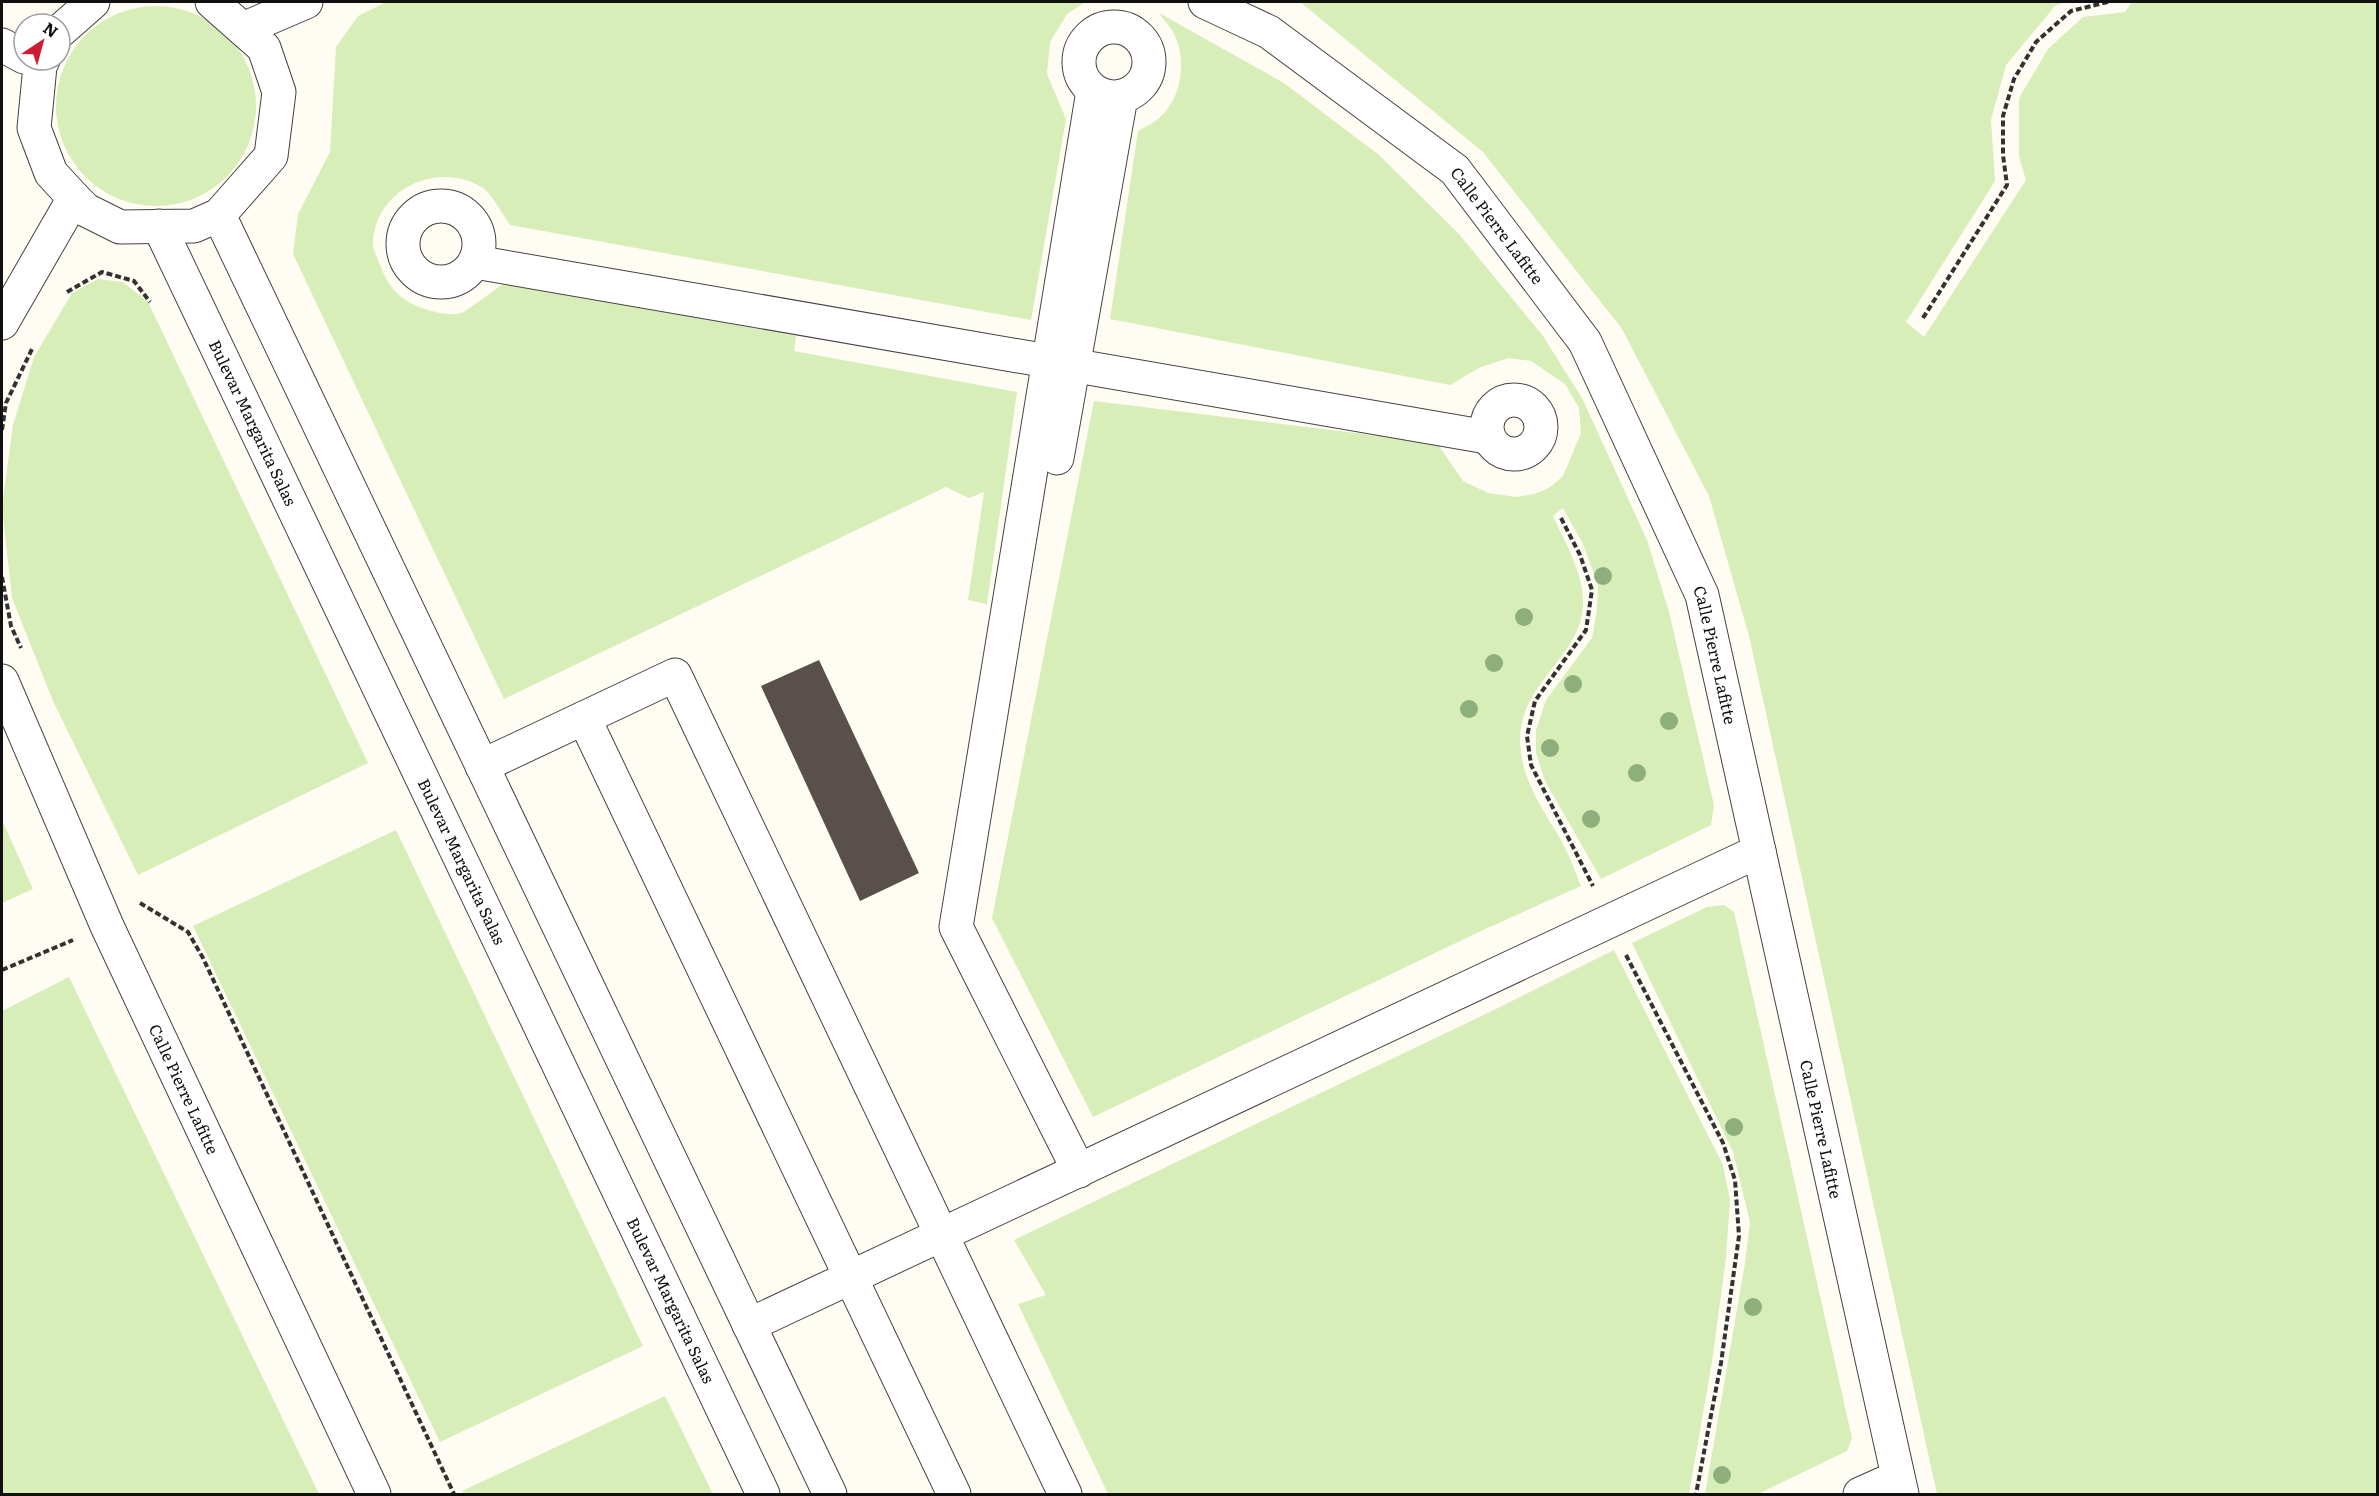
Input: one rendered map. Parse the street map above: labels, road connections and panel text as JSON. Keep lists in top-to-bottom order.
{
  "streets": {
    "street": ["Calle Pierre Lafitte", "Bulevar Margarita Salas"]
  },
  "north": "top right"
}
